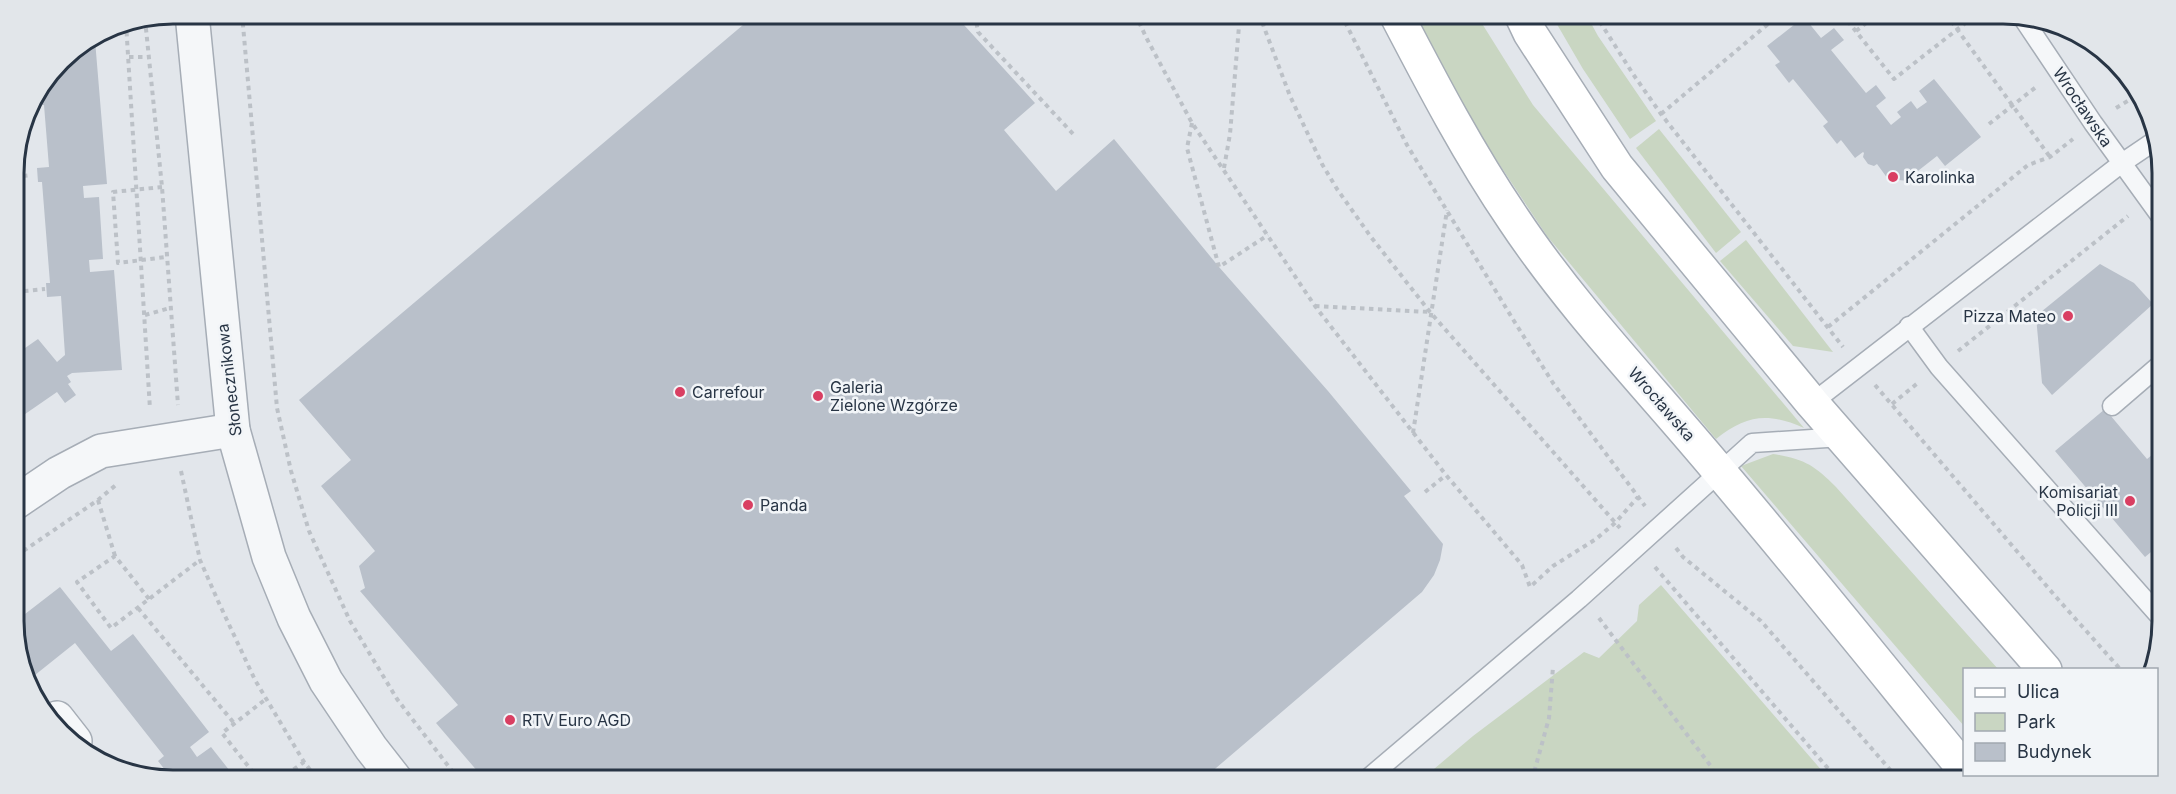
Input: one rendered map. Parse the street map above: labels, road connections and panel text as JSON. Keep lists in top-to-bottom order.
{
  "streets": {
    "main road": ["Wrocławska"],
    "street": ["Słonecznikowa"]
  },
  "places": [
    "Karolinka",
    "Pizza Mateo",
    "Carrefour",
    "Galeria Zielone Wzgórze",
    "Komisariat Policji III",
    "Panda",
    "RTV Euro AGD"
  ],
  "legend": ["Ulica", "Park", "Budynek"]
}
